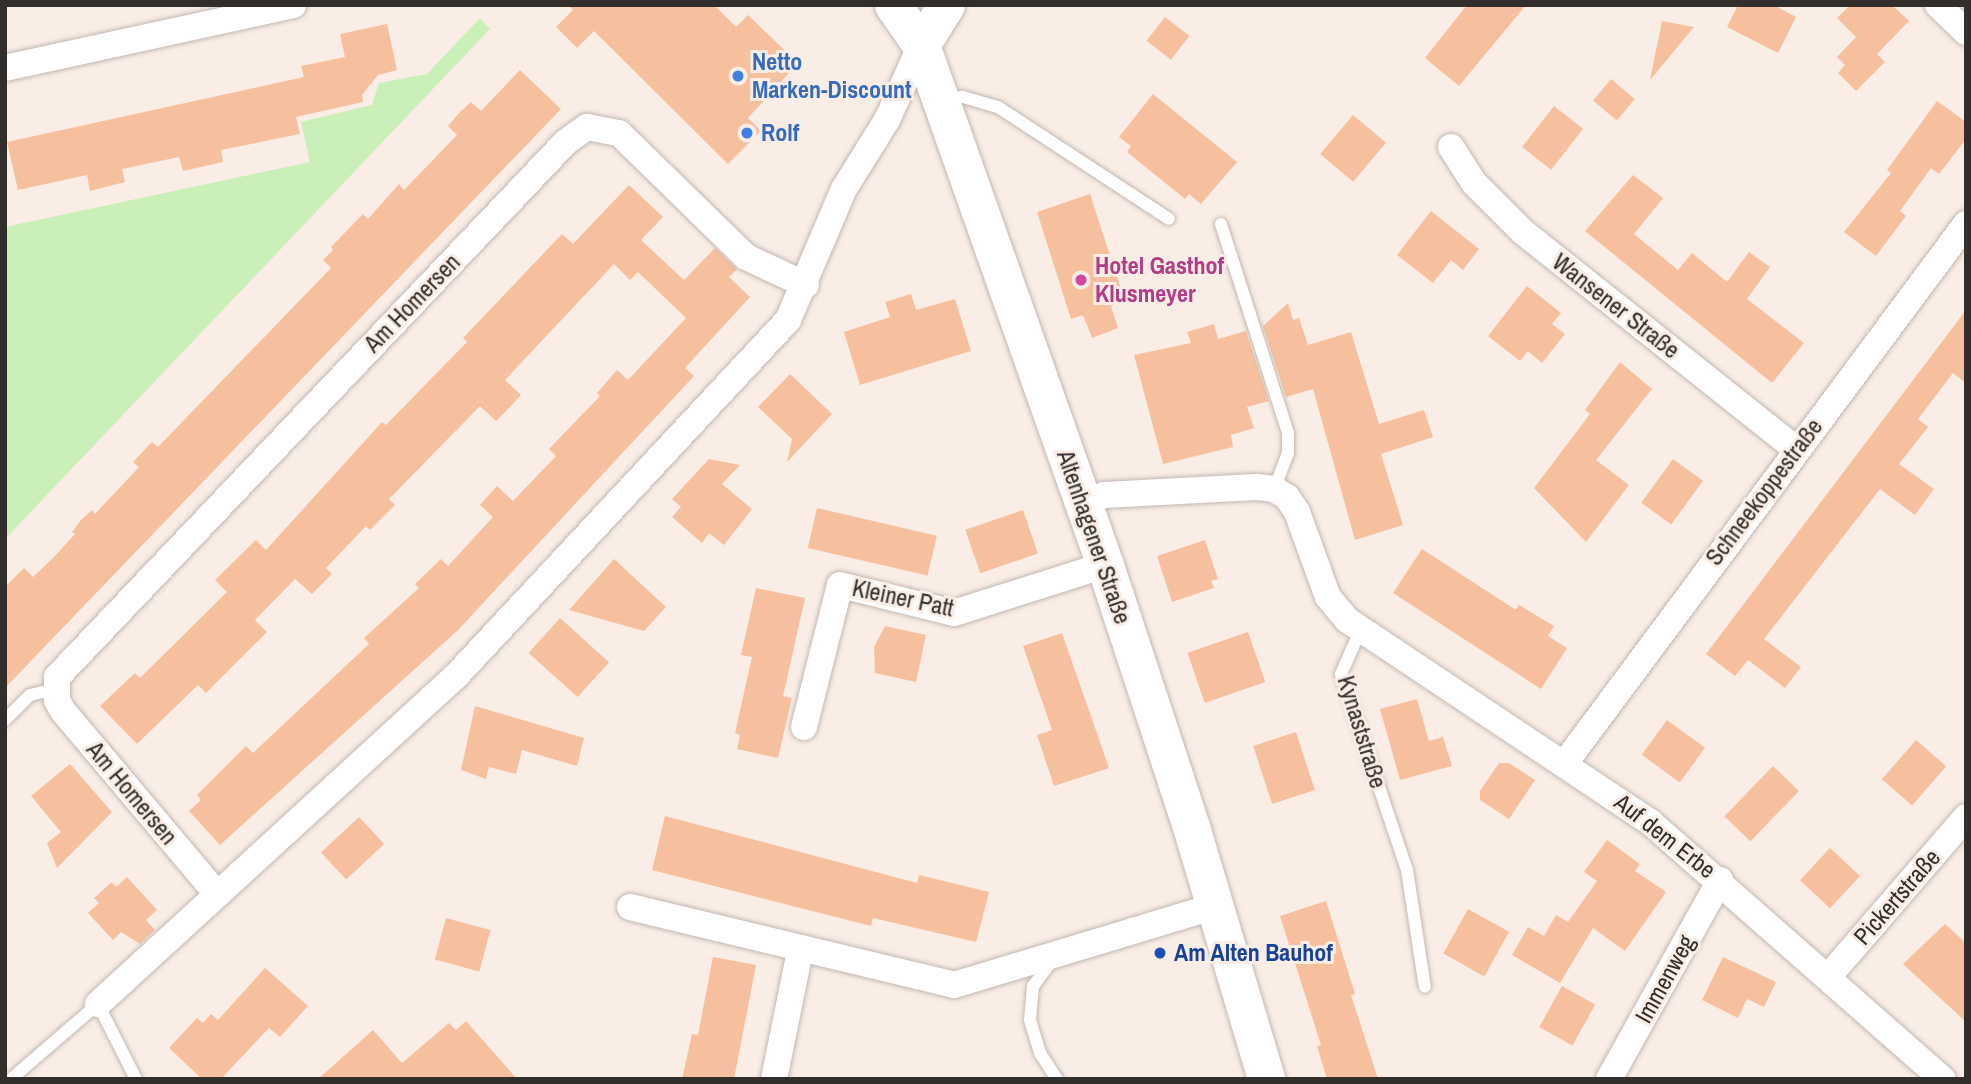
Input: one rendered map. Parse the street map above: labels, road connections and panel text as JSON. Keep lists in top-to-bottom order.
{
  "streets": {
    "main road": ["Altenhagener Straße"],
    "street": [
      "Am Homersen",
      "Wansener Straße",
      "Schneekoppestraße",
      "Kleiner Patt",
      "Auf dem Erbe",
      "Pickertstraße",
      "Immenweg"
    ],
    "lane": ["Kynaststraße"]
  },
  "crossings": [
    ["Wansener Straße", "Schneekoppestraße"],
    ["Schneekoppestraße", "Auf dem Erbe"],
    ["Altenhagener Straße", "Kleiner Patt"],
    ["Kynaststraße", "Auf dem Erbe"],
    ["Auf dem Erbe", "Pickertstraße"],
    ["Auf dem Erbe", "Immenweg"]
  ],
  "places": [
    "Netto Marken-Discount",
    "Rolf",
    "Hotel Gasthof Klusmeyer",
    "Am Alten Bauhof"
  ]
}
